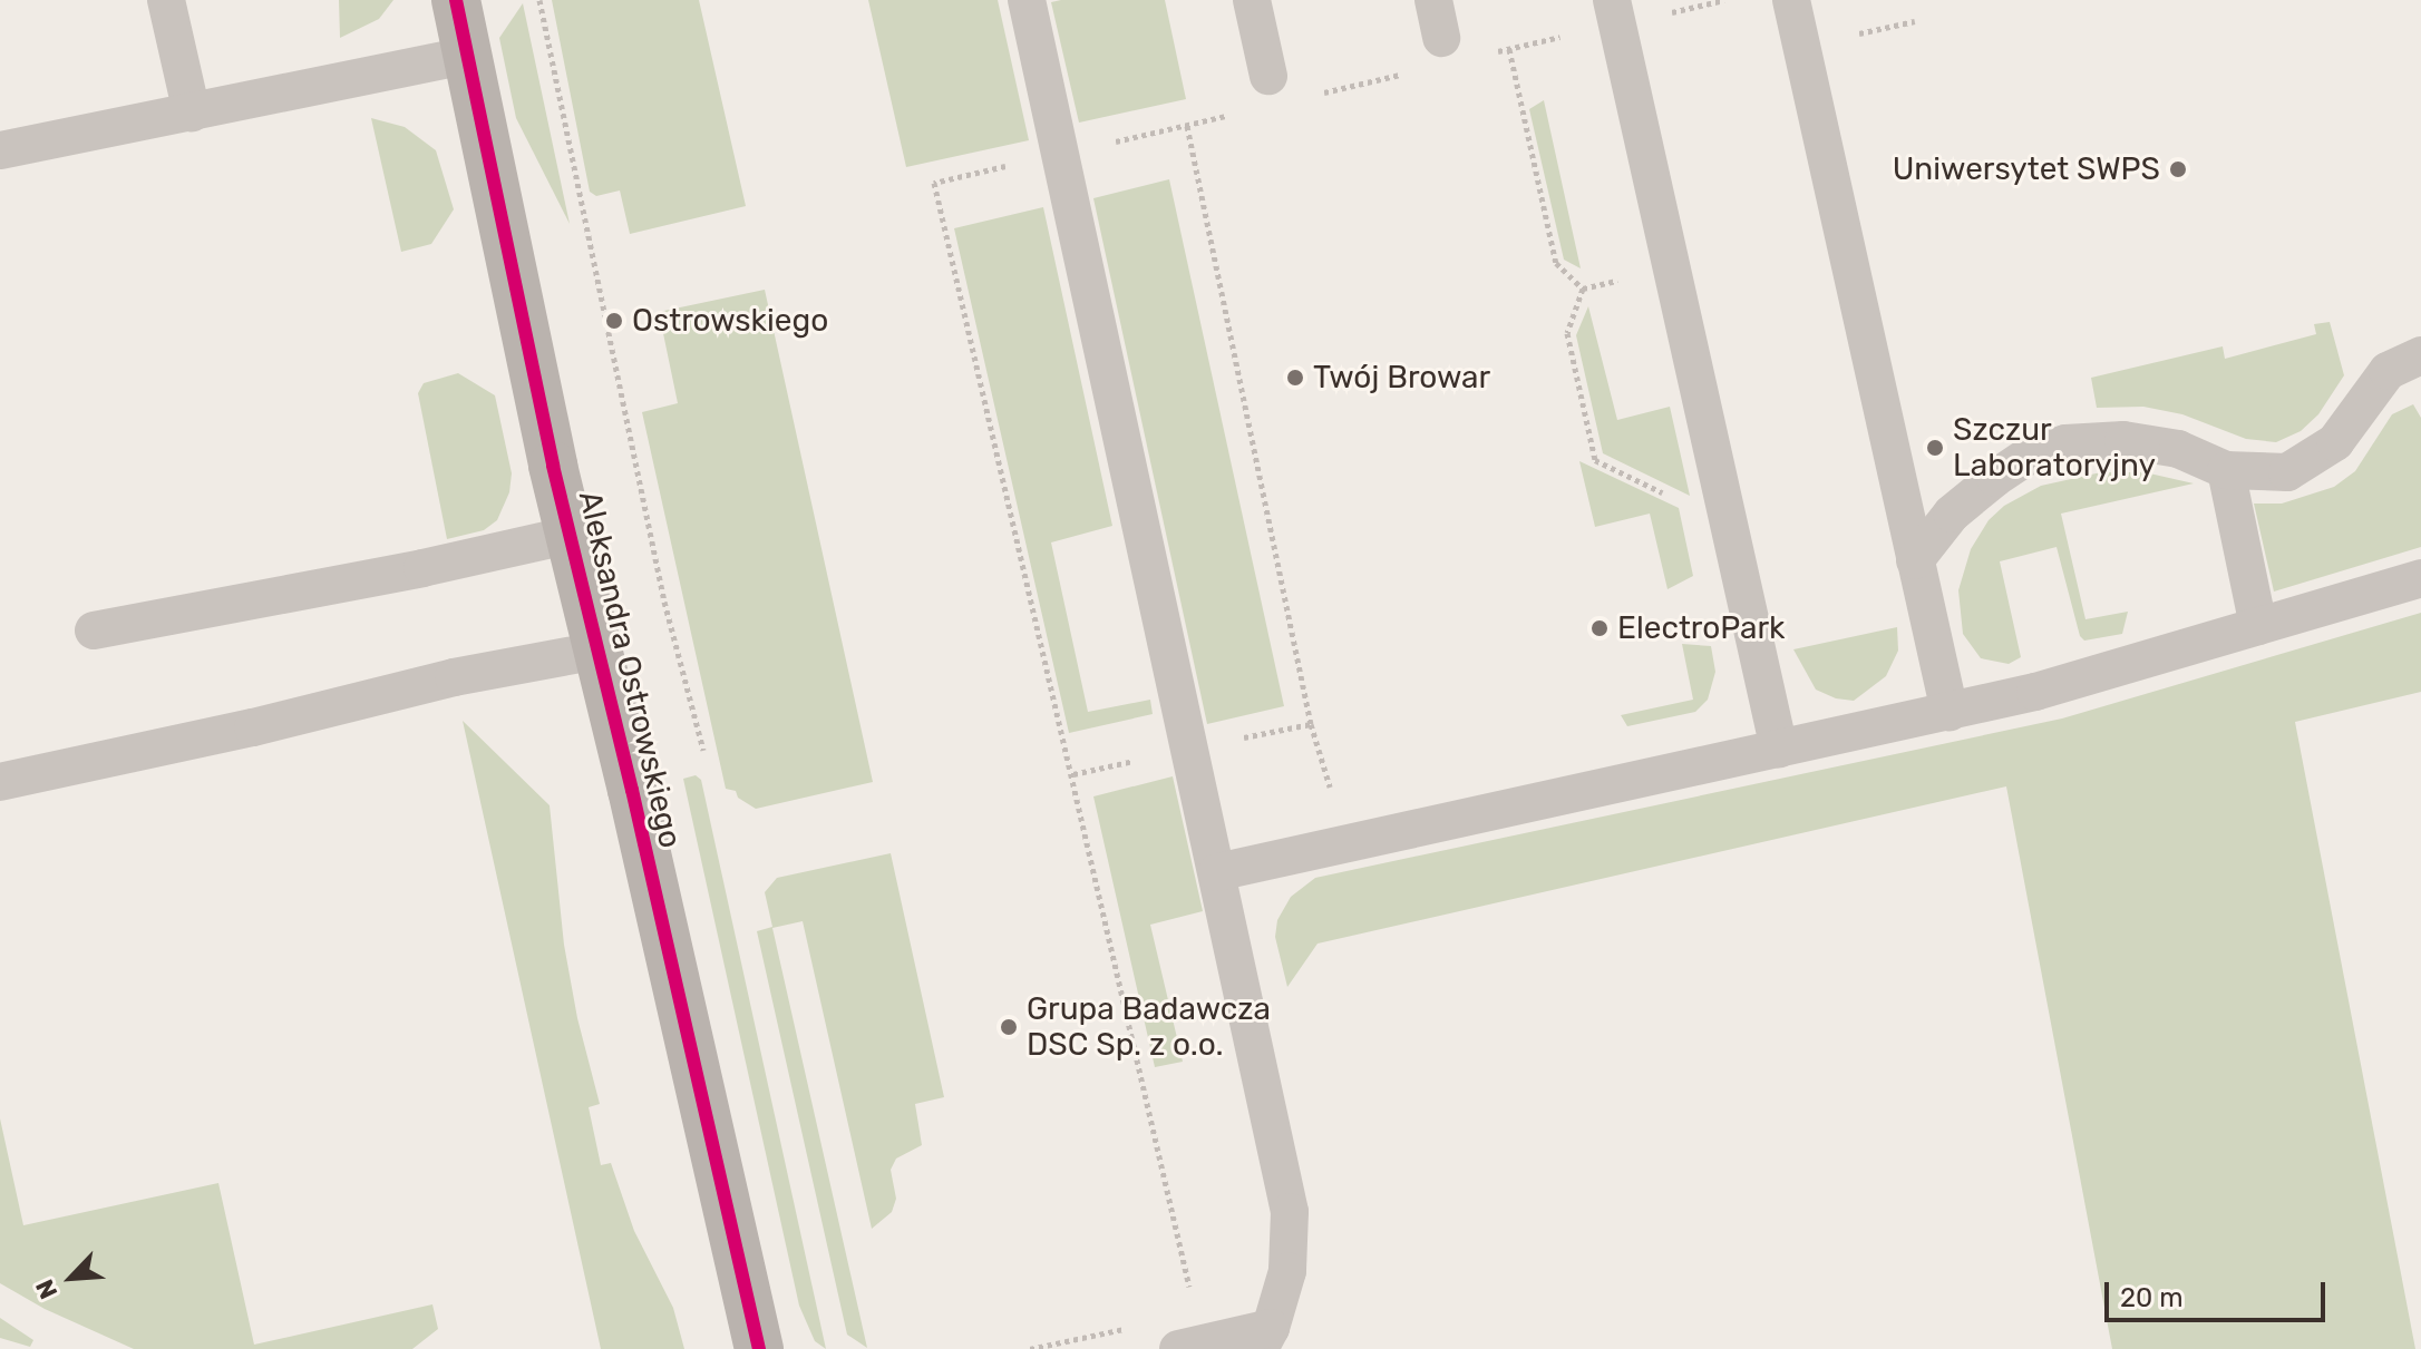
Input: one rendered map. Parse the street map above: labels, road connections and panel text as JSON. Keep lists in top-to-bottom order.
{
  "streets": {
    "street": ["Aleksandra Ostrowskiego"]
  },
  "places": [
    "Uniwersytet SWPS",
    "Ostrowskiego",
    "Twój Browar",
    "Szczur Laboratoryjny",
    "ElectroPark",
    "Grupa Badawcza DSC Sp. z o.o."
  ],
  "scale_bar": "20 m",
  "north": "bottom left"
}
